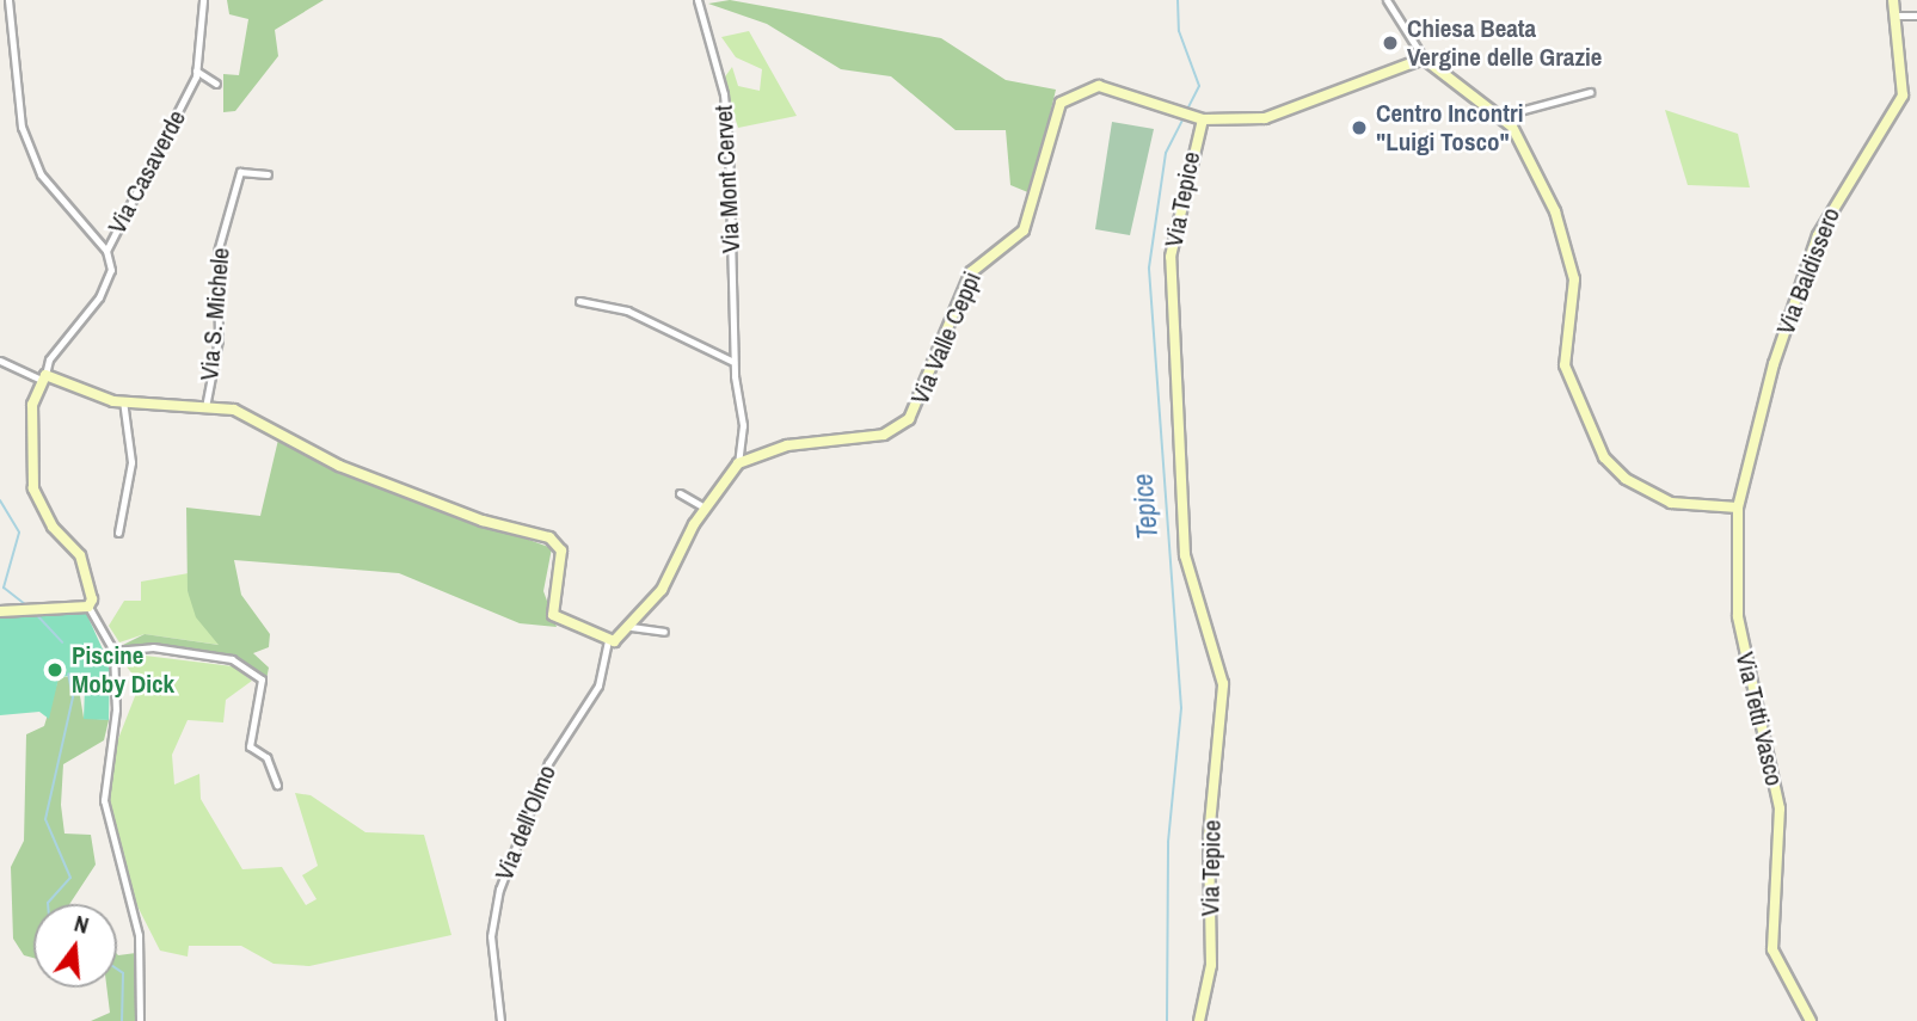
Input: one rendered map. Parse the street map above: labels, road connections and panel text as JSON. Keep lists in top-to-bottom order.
{
  "streets": {
    "street": [
      "Via Casaverde",
      "Via Mont Cervet",
      "Via Tepice",
      "Via Baldissero",
      "Via S. Michele",
      "Via Valle Ceppi",
      "Via Tetti Vasco",
      "Via dell'Olmo"
    ]
  },
  "crossings": [
    ["Via Mont Cervet", "Via Valle Ceppi"],
    ["Via Tepice", "Via Valle Ceppi"],
    ["Via Baldissero", "Via Tetti Vasco"]
  ],
  "water": ["Tepice"],
  "places": ["Chiesa Beata Vergine delle Grazie", "Centro Incontri \"Luigi Tosco\"", "Piscine Moby Dick"],
  "north": "top"
}
